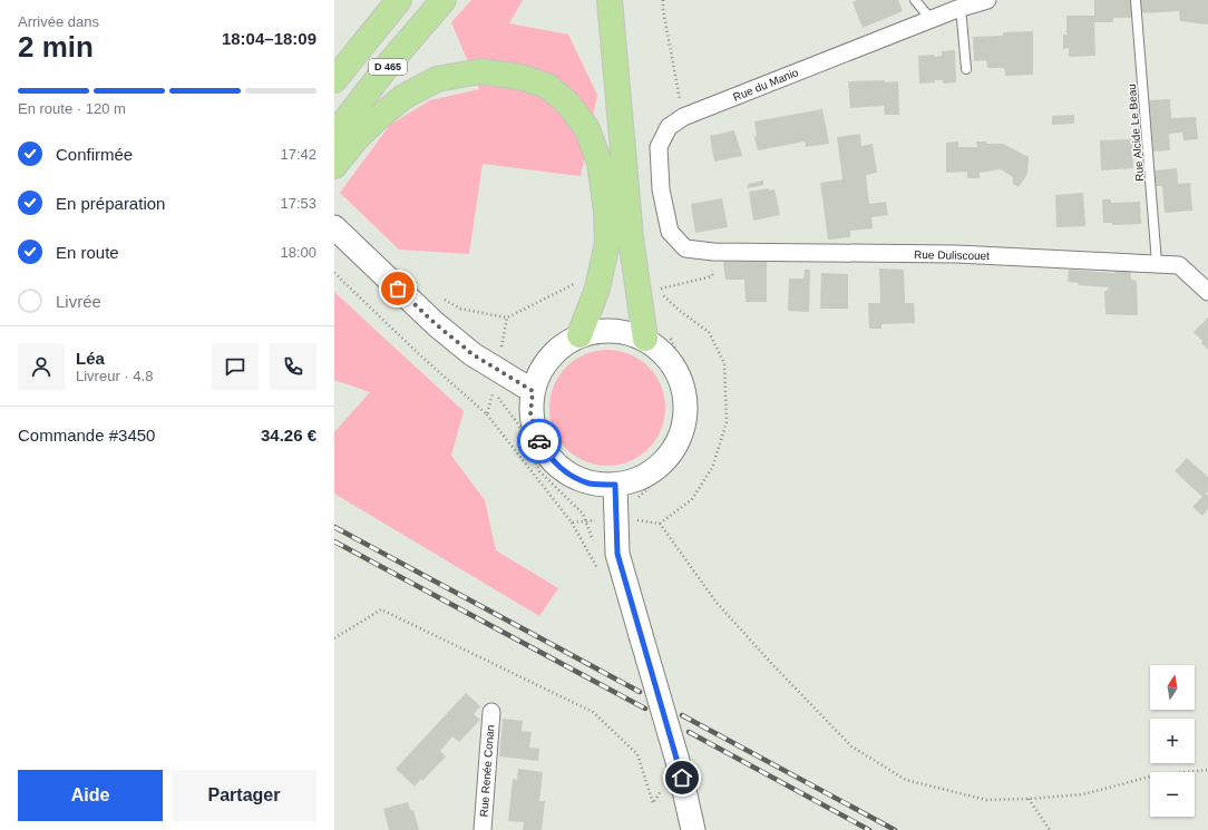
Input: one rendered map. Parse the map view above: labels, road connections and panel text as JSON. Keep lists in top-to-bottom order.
{
  "streets": {
    "highway": ["D 465"],
    "street": ["Rue du Manio", "Rue Duliscouet", "Rue Renée Conan"],
    "lane": ["Rue Alcide Le Beau"]
  },
  "crossings": [
    ["Rue du Manio", "Rue Duliscouet"],
    ["Rue Alcide Le Beau", "Rue Duliscouet"]
  ],
  "north": "top",
  "page": {
    "heading": ["2 min", "Arrivée dans", "18:04–18:09"],
    "panel": [
      "Léa",
      "Livreur · 4.8",
      "Commande #3450",
      "34.26 €"
    ],
    "bar": "En route · 120 m",
    "list": [
      ["Confirmée", "17:42"],
      ["En préparation", "17:53"],
      ["En route", "18:00"],
      "Livrée"
    ],
    "map_buttons": ["+", "−"],
    "buttons": ["Aide", "Partager"]
  }
}
